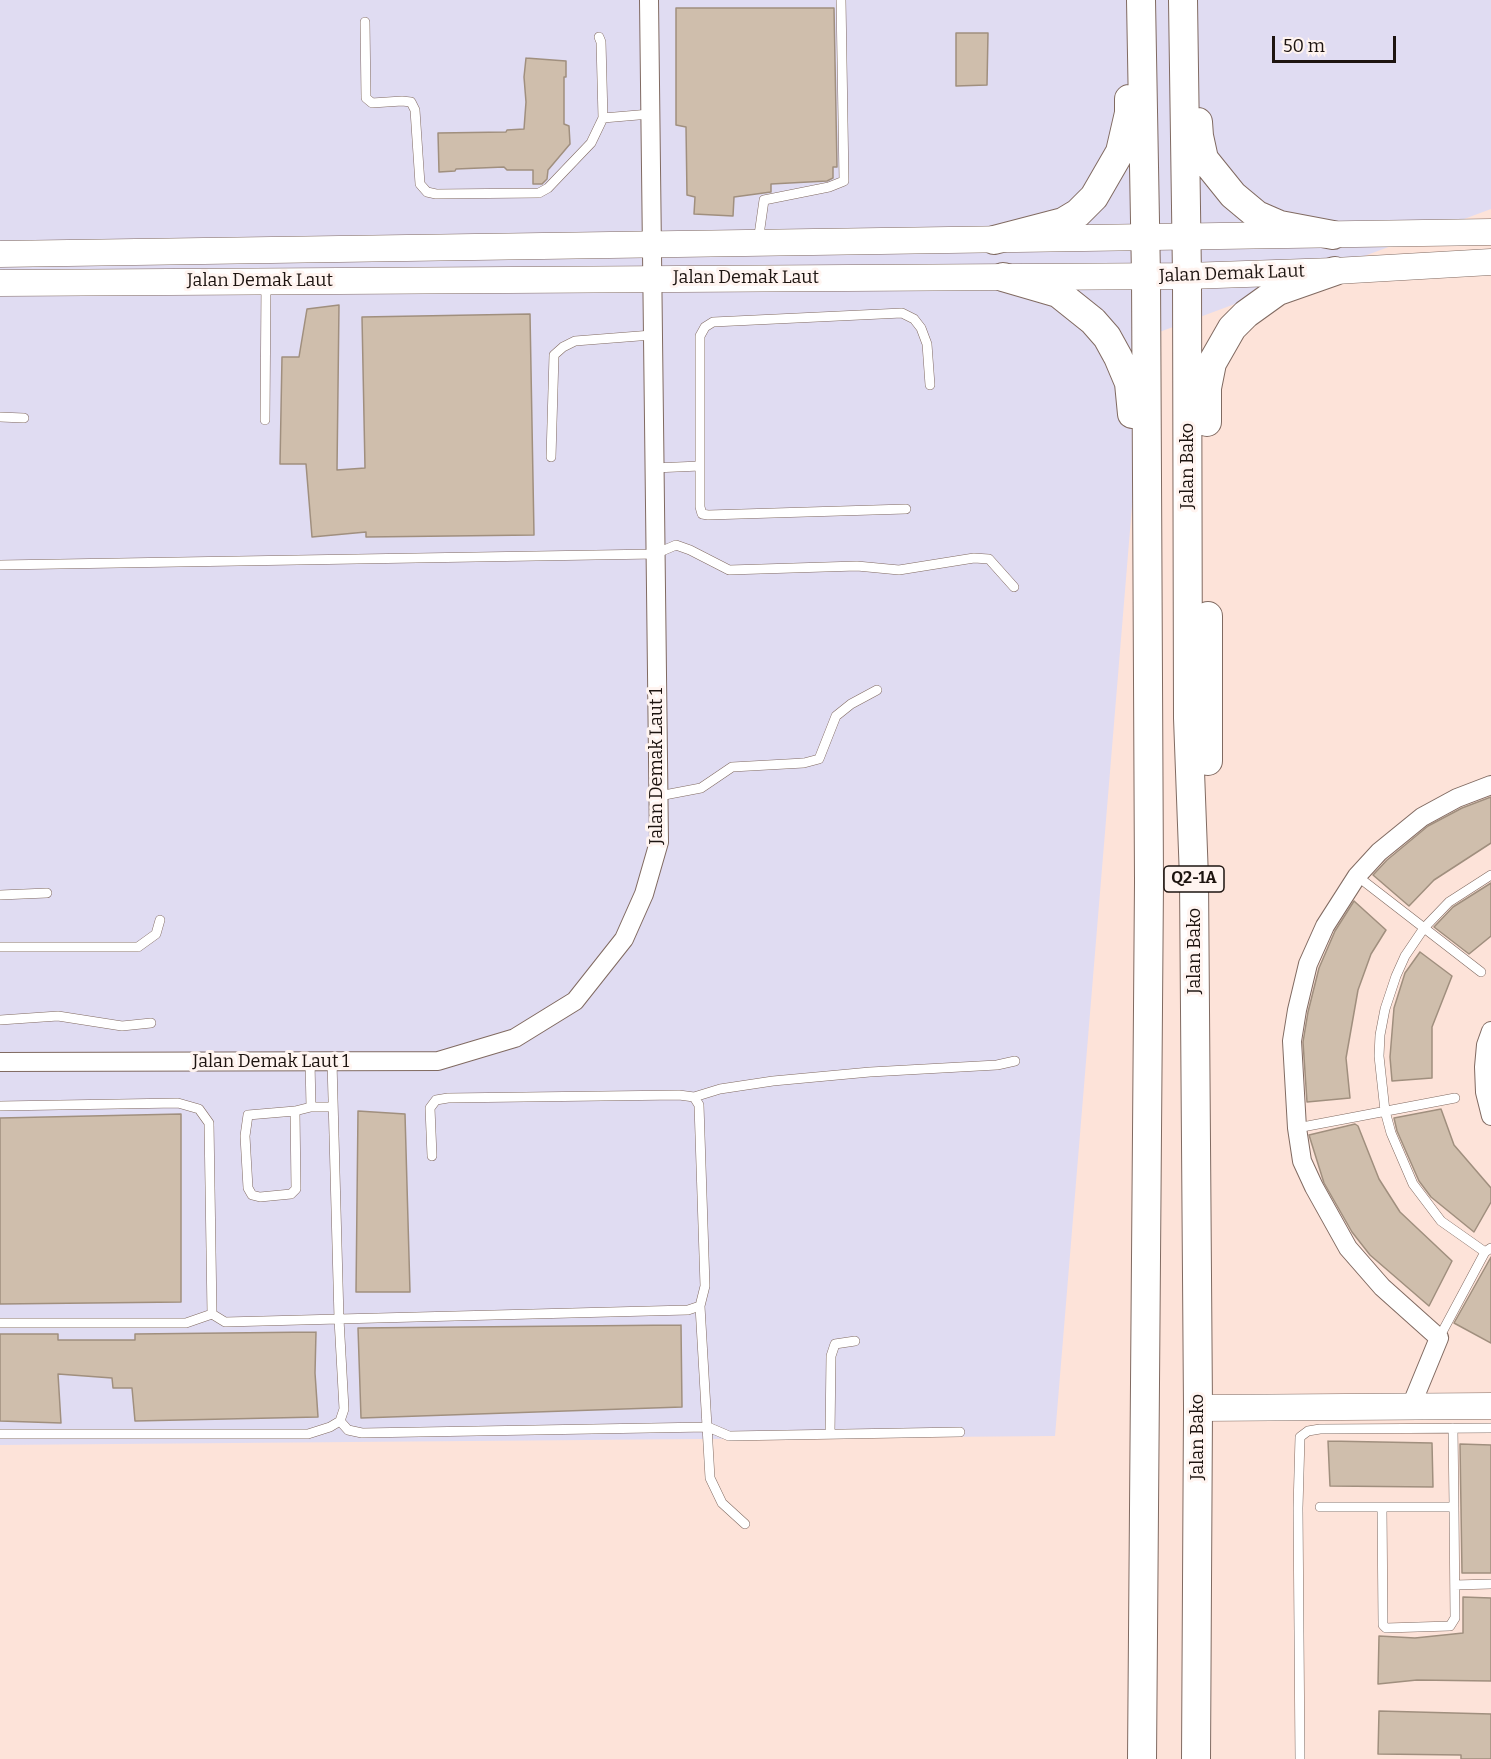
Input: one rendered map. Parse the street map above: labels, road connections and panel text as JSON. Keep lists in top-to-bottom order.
{
  "streets": {
    "main road": ["Jalan Demak Laut", "Jalan Bako", "Q2-1A"],
    "street": ["Jalan Demak Laut 1"]
  },
  "crossings": [
    ["Jalan Demak Laut", "Jalan Bako"],
    ["Jalan Demak Laut", "Jalan Demak Laut 1"]
  ],
  "scale_bar": "50 m"
}
